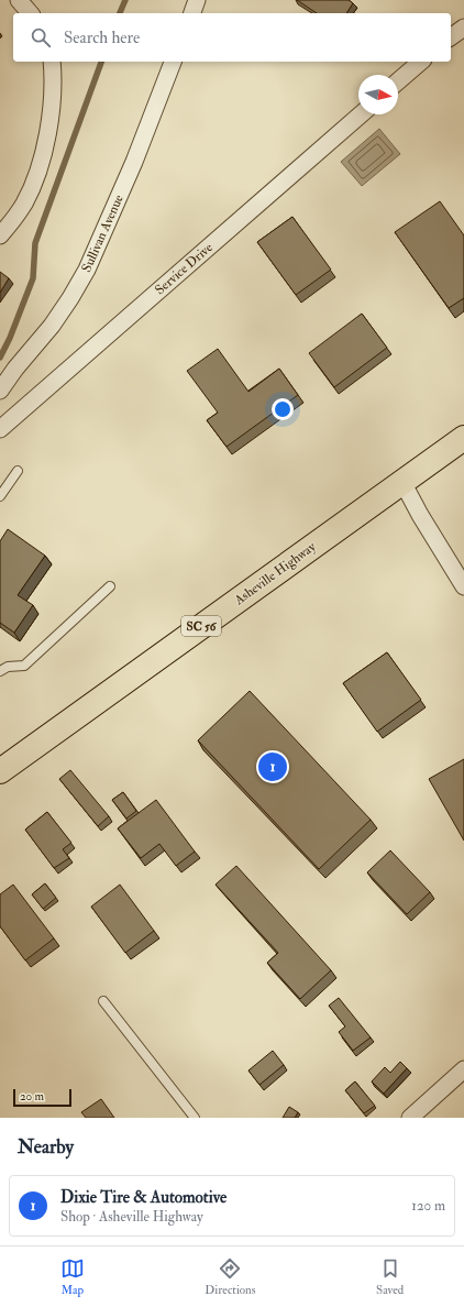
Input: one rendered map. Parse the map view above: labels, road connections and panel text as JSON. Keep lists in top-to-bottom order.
{
  "streets": {
    "main road": ["Asheville Highway", "SC 56"],
    "street": ["Sullivan Avenue", "Service Drive"]
  },
  "scale_bar": "20 m",
  "north": "right",
  "page": {
    "search": "Search here",
    "pins": "1",
    "scale": "20 m",
    "heading": "Nearby",
    "list": [
      {
        "mark": "1",
        "name": "Dixie Tire & Automotive",
        "note": "Shop · Asheville Highway",
        "value": "120 m"
      }
    ],
    "nav": ["Map", "Directions", "Saved"]
  }
}
